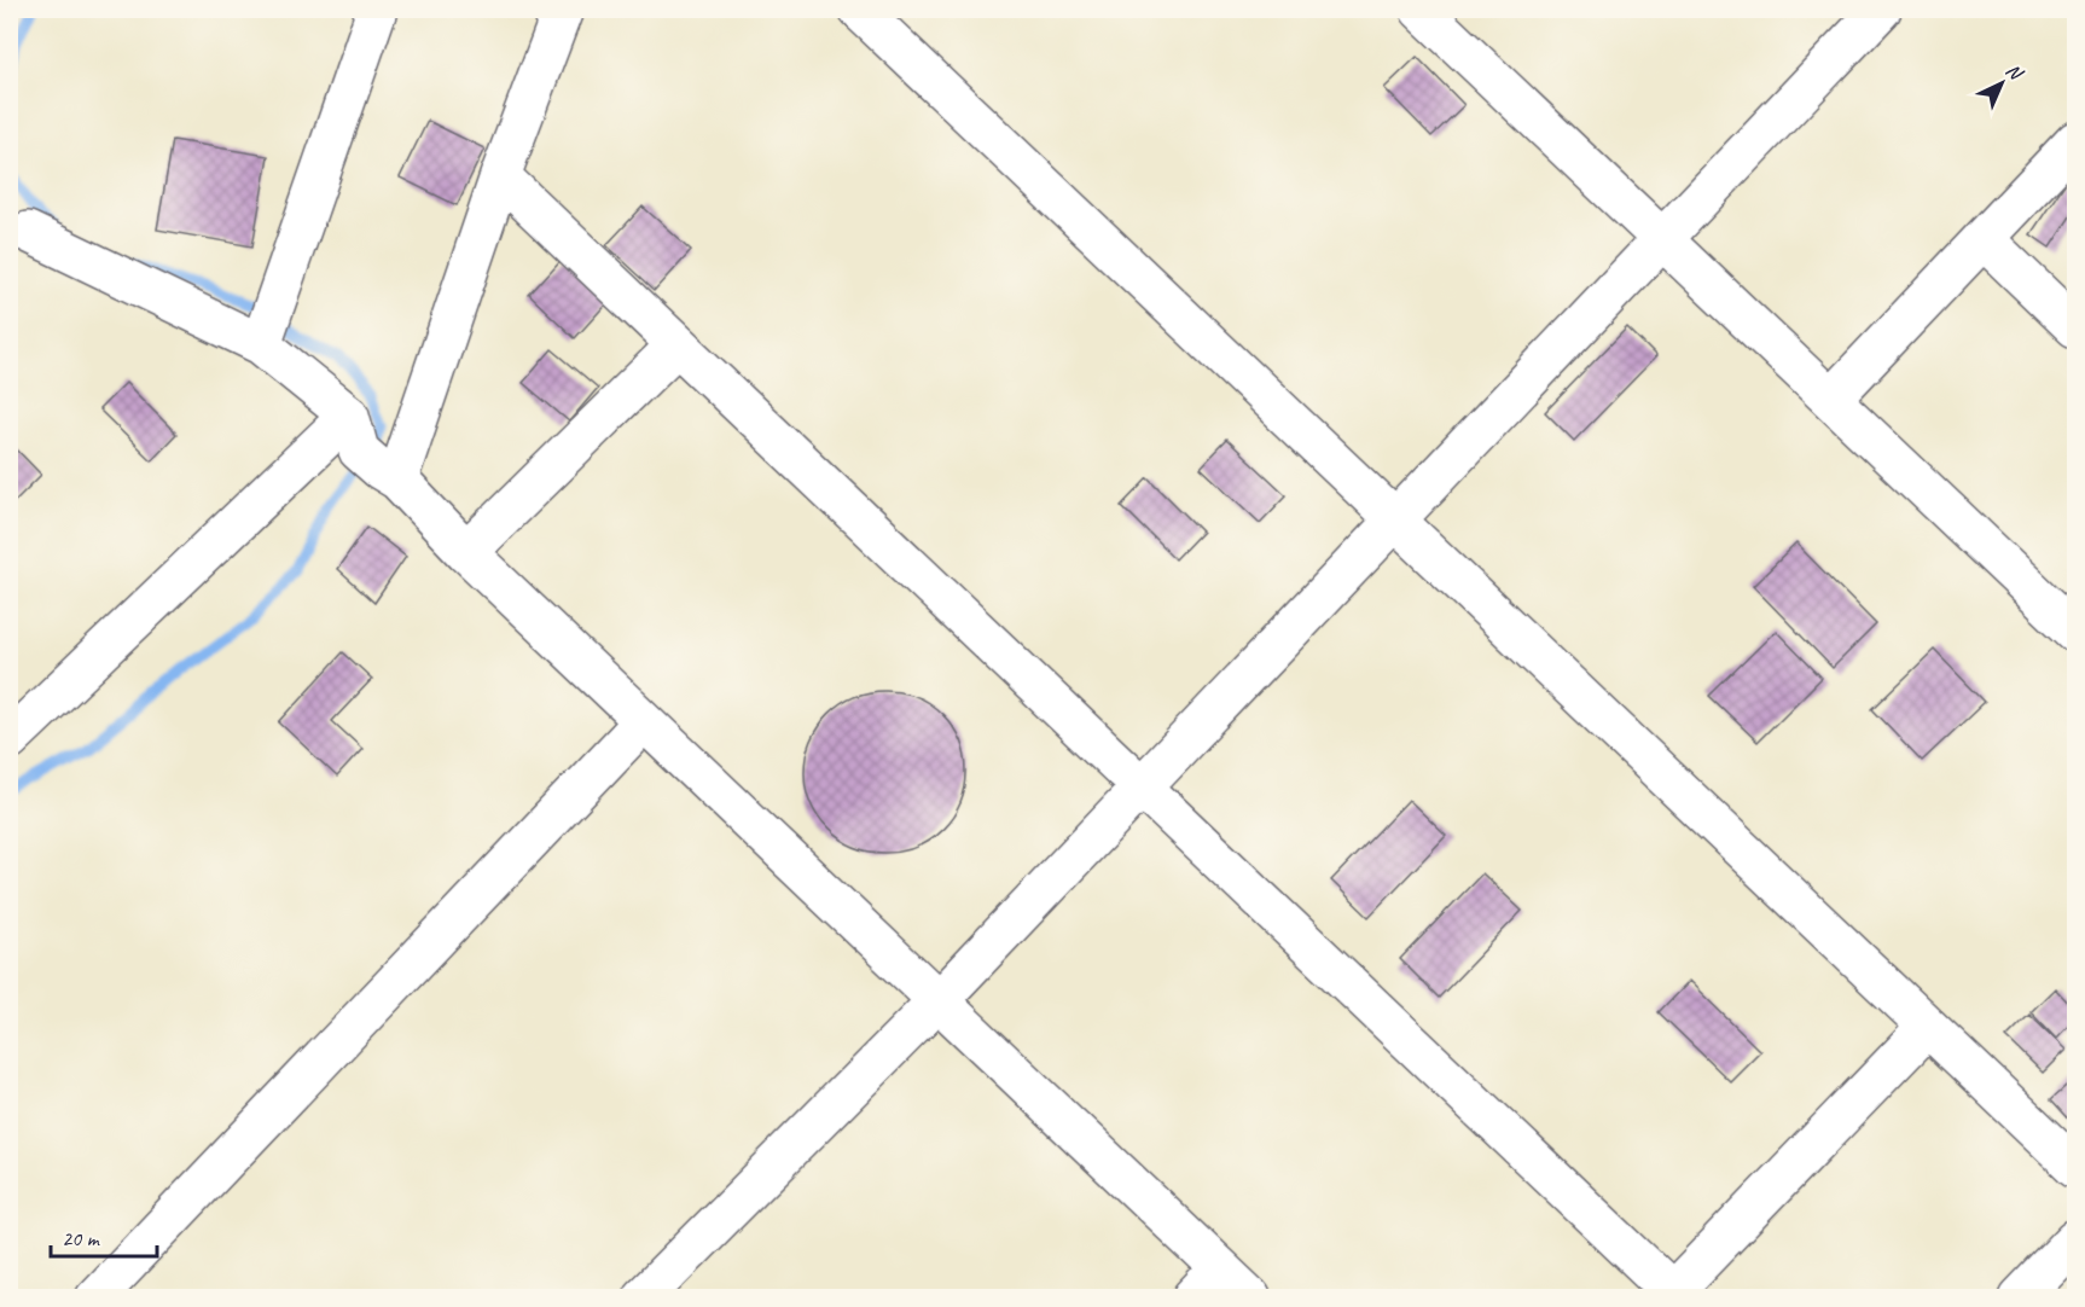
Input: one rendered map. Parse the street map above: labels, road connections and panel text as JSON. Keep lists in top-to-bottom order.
{
  "scale_bar": "20 m",
  "north": "top right"
}
